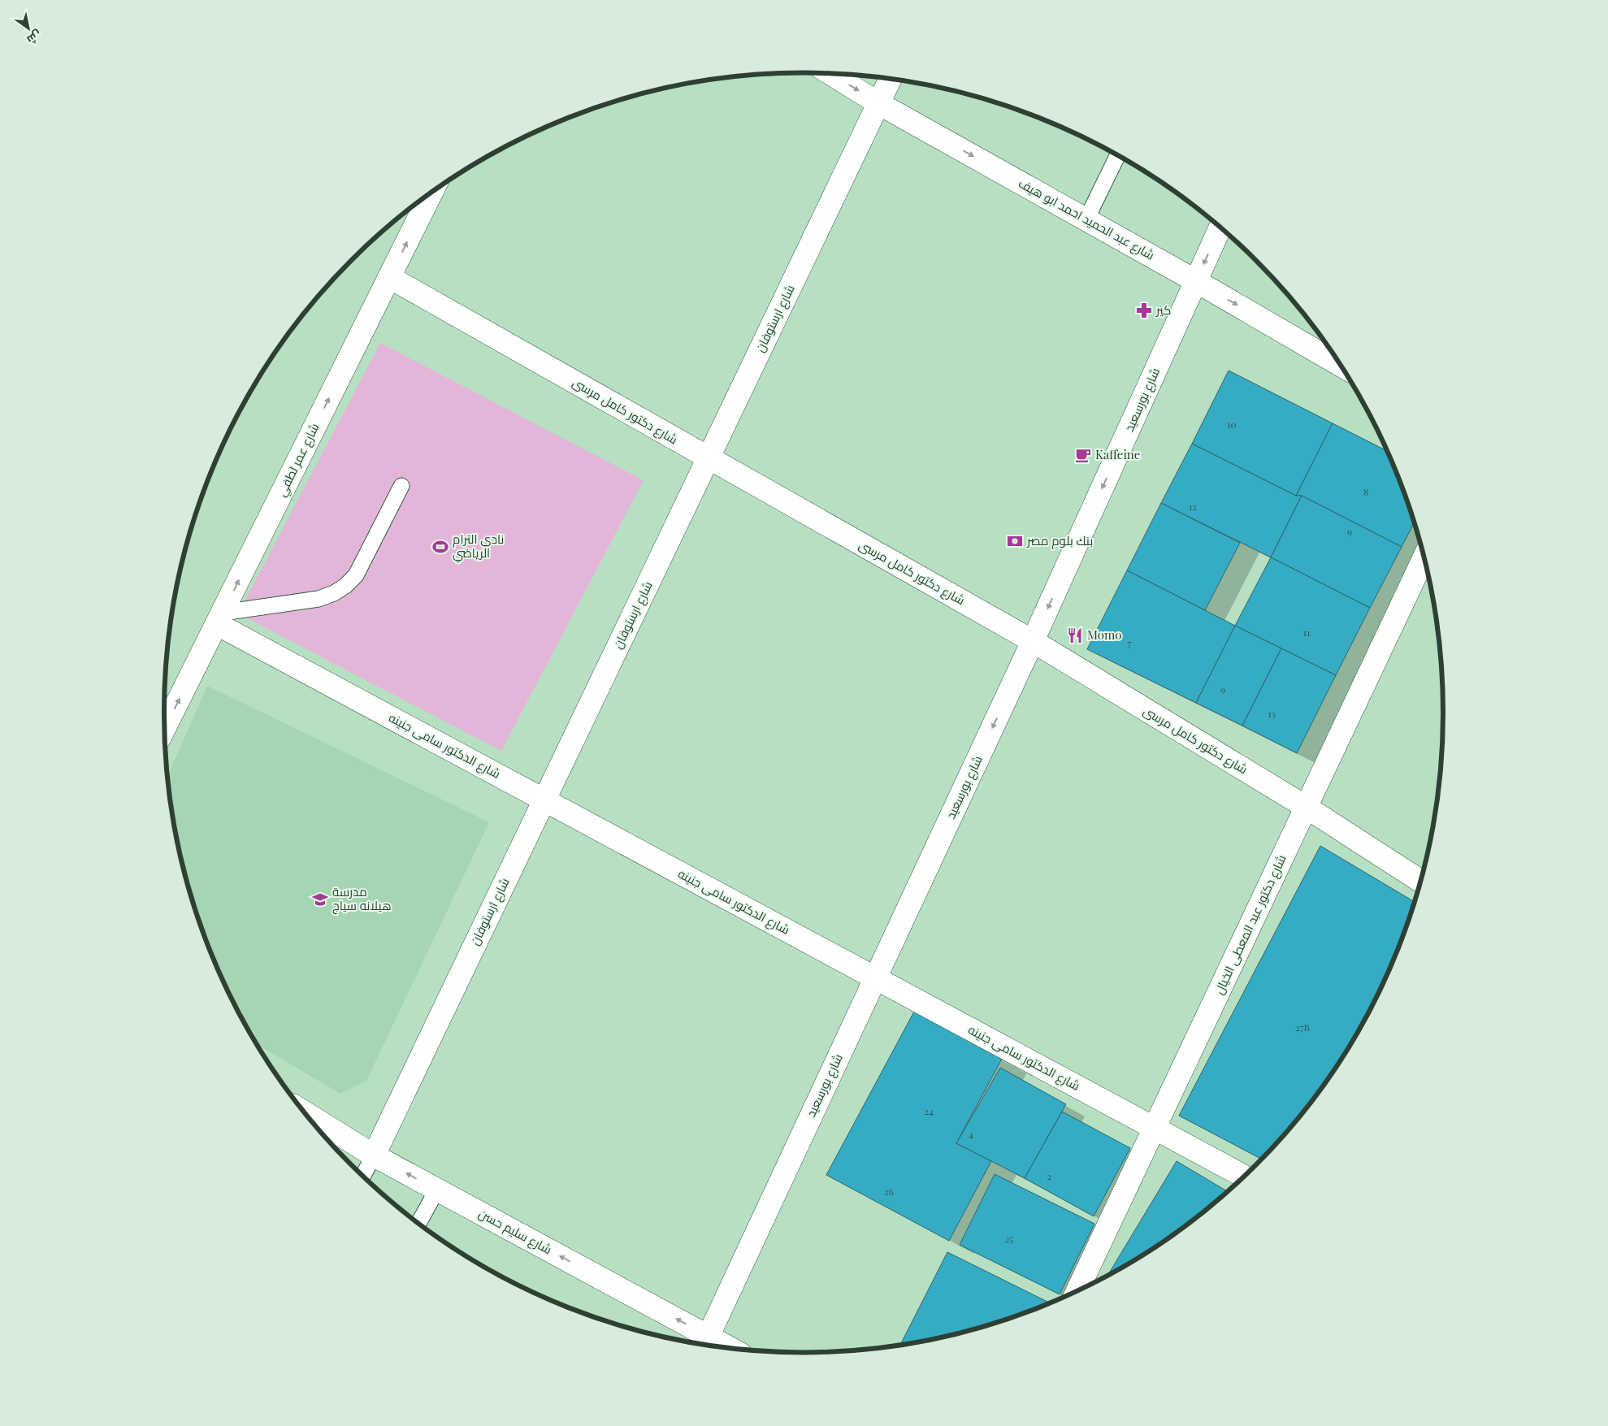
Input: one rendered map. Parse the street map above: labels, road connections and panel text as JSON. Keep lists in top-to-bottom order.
{
  "streets": {
    "street": [
      "شارع عبد الحميد احمد ابو هيف",
      "شارع ارستوفان",
      "شارع بورسعيد",
      "شارع دكتور كامل مرسى",
      "شارع عمر لطفي",
      "شارع الدكتور سامى جنينه",
      "شارع دكتور عبد المعطى الخيال",
      "شارع سليم حسن"
    ]
  },
  "crossings": [
    ["شارع عبد الحميد احمد ابو هيف", "شارع ارستوفان"],
    ["شارع عبد الحميد احمد ابو هيف", "شارع بورسعيد"],
    ["شارع ارستوفان", "شارع دكتور كامل مرسى"],
    ["شارع ارستوفان", "شارع الدكتور سامى جنينه"],
    ["شارع ارستوفان", "شارع سليم حسن"],
    ["شارع بورسعيد", "شارع دكتور كامل مرسى"],
    ["شارع بورسعيد", "شارع الدكتور سامى جنينه"],
    ["شارع بورسعيد", "شارع سليم حسن"],
    ["شارع دكتور كامل مرسى", "شارع عمر لطفي"],
    ["شارع دكتور كامل مرسى", "شارع دكتور عبد المعطى الخيال"],
    ["شارع عمر لطفي", "شارع الدكتور سامى جنينه"],
    ["شارع الدكتور سامى جنينه", "شارع دكتور عبد المعطى الخيال"]
  ],
  "one_way": [
    "شارع عبد الحميد احمد ابو هيف",
    "شارع بورسعيد",
    "شارع عمر لطفي",
    "شارع سليم حسن"
  ],
  "places": {
    "pharmacy": ["كير"],
    "cafe": ["Kaffeine"],
    "bank": ["بنك بلوم مصر"],
    "sports": ["نادي الترام الرياضي"],
    "restaurant": ["Momo"],
    "school or university": ["مدرسة هيلانه سياج"]
  },
  "house_numbers": [
    "10",
    "8",
    "12",
    "9",
    "11",
    "7",
    "9",
    "13",
    "27B",
    "24",
    "4",
    "2",
    "26",
    "25"
  ],
  "north": "bottom right"
}
